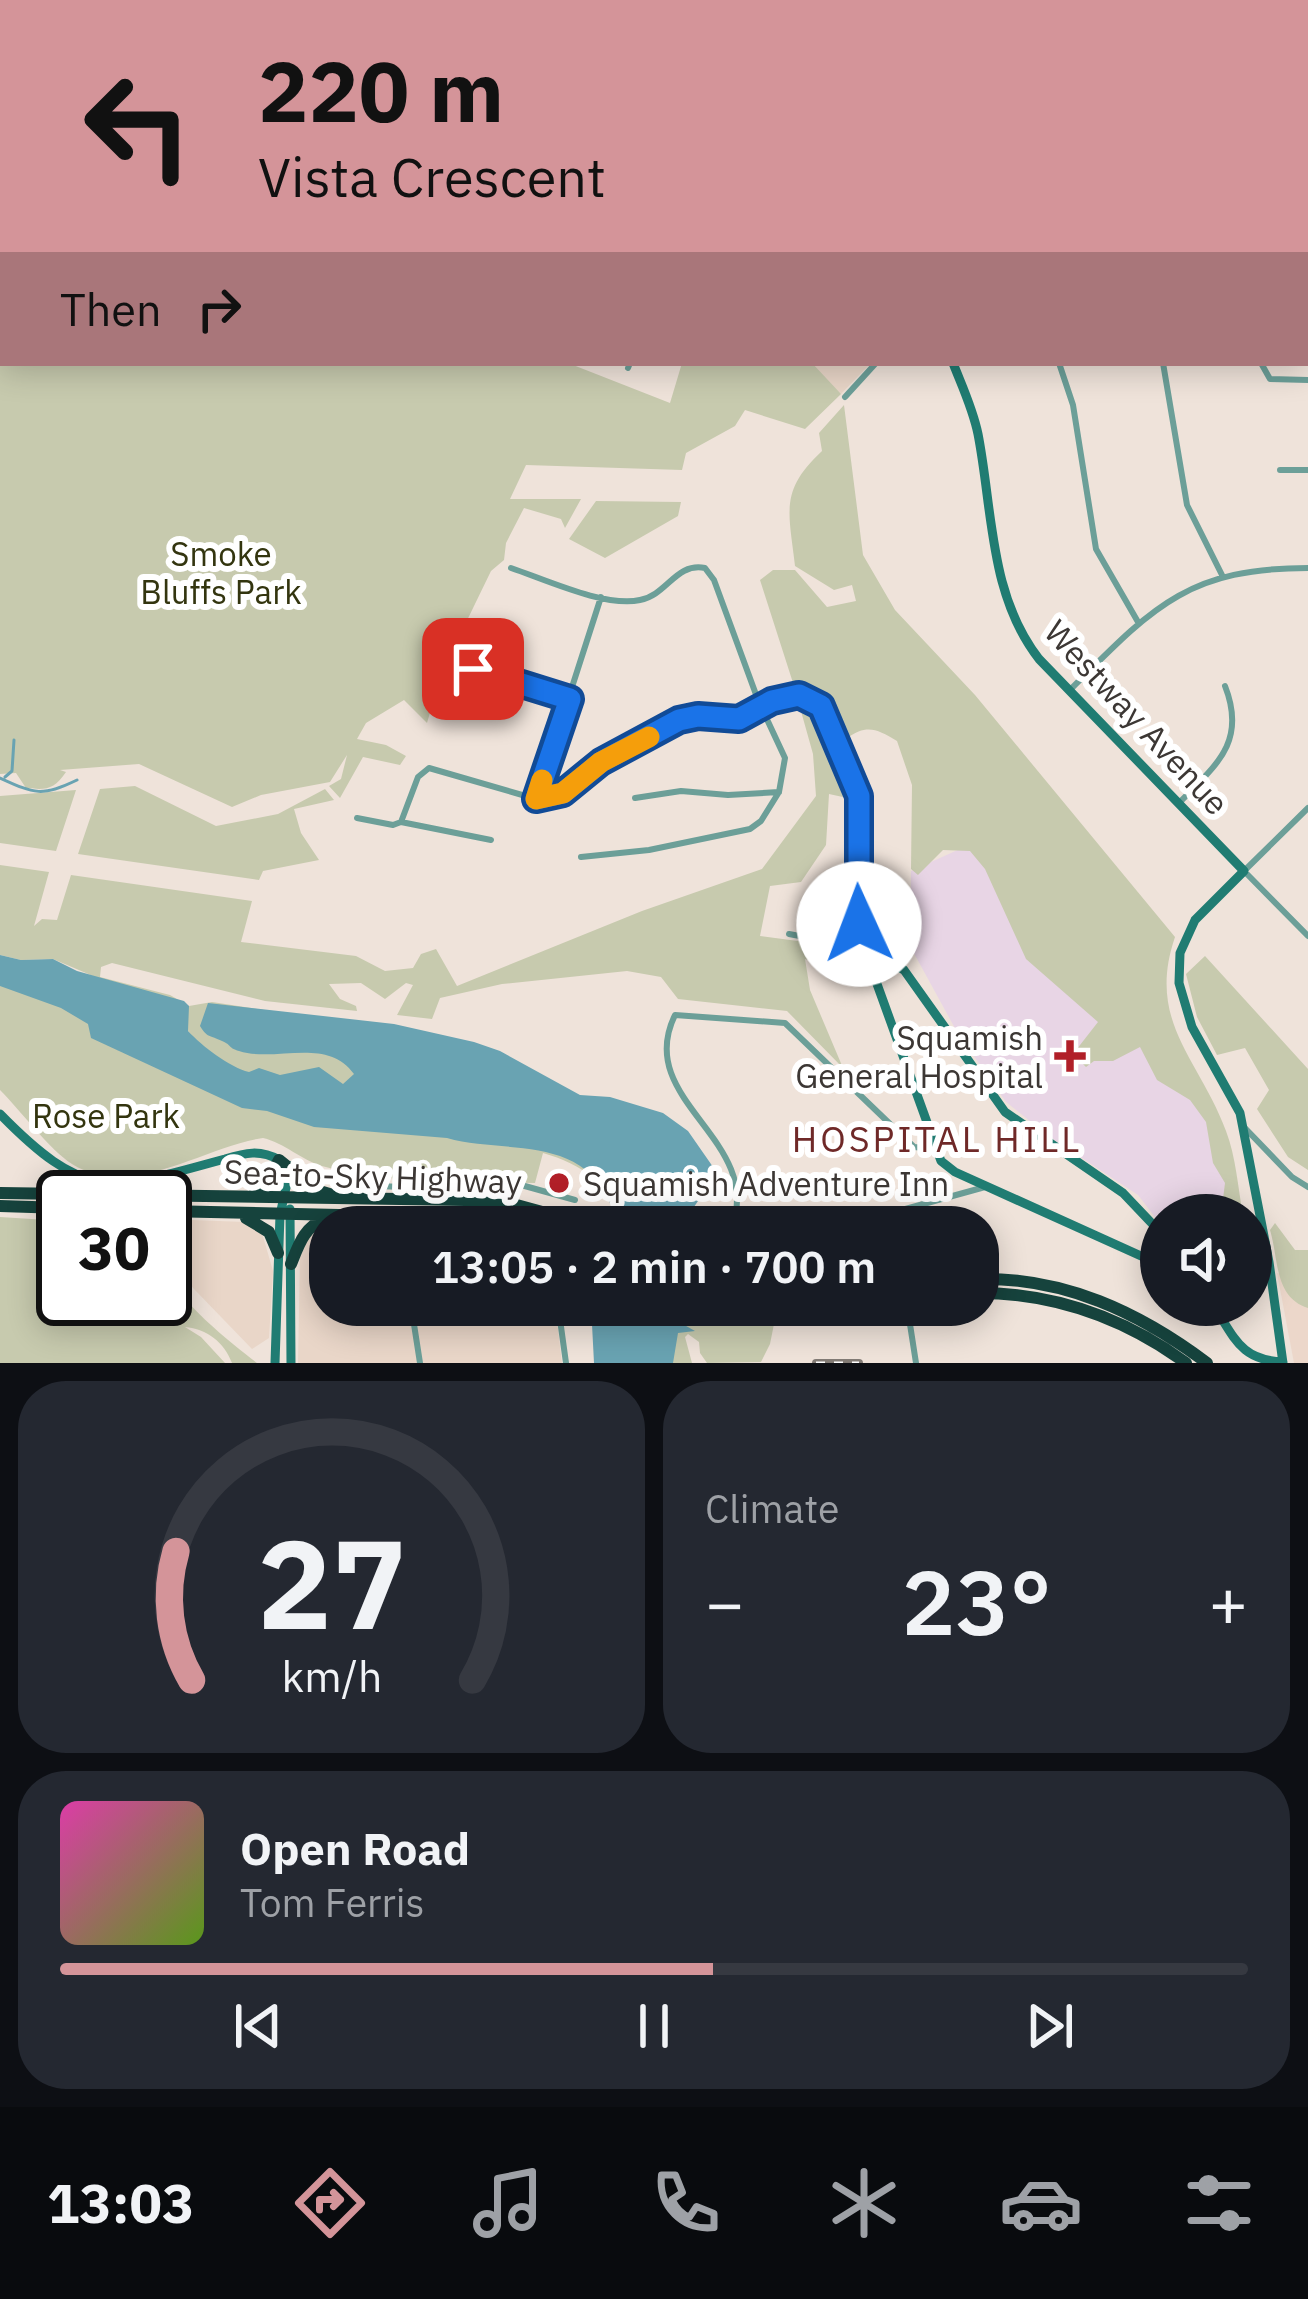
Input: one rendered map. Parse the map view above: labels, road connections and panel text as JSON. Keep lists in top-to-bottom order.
{
  "streets": {
    "highway": ["Sea-to-Sky Highway"],
    "street": ["Westway Avenue"]
  },
  "districts": ["HOSPITAL HILL"],
  "parks": ["Smoke Bluffs Park", "Rose Park"],
  "places": {
    "health": ["Squamish General Hospital"],
    "other": ["Squamish Adventure Inn"]
  },
  "page": {
    "turn": ["220 m", "Vista Crescent"],
    "then": "Then",
    "limit": "30",
    "trip": "13:05 · 2 min · 700 m",
    "tile": "Climate",
    "heat": ["−", "23°", "+"],
    "song": ["Open Road", "Tom Ferris"],
    "tabs": "13:03",
    "gauge": ["27", "km/h"]
  }
}
